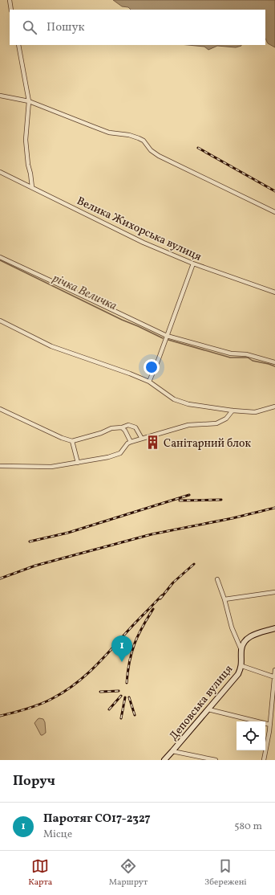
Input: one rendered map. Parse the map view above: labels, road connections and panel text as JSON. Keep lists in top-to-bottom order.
{
  "streets": {
    "main road": ["Деповська вулиця"],
    "street": ["Велика Жихорська вулиця"]
  },
  "water": ["річка Величка"],
  "places": {
    "building": ["Санітарний блок"]
  },
  "page": {
    "search": "Пошук",
    "pins": "1",
    "heading": "Поруч",
    "list": [
      {
        "mark": "1",
        "name": "Паротяг СО17-2327",
        "note": "Місце",
        "value": "580 m"
      }
    ],
    "nav": ["Карта", "Маршрут", "Збережені"]
  }
}
